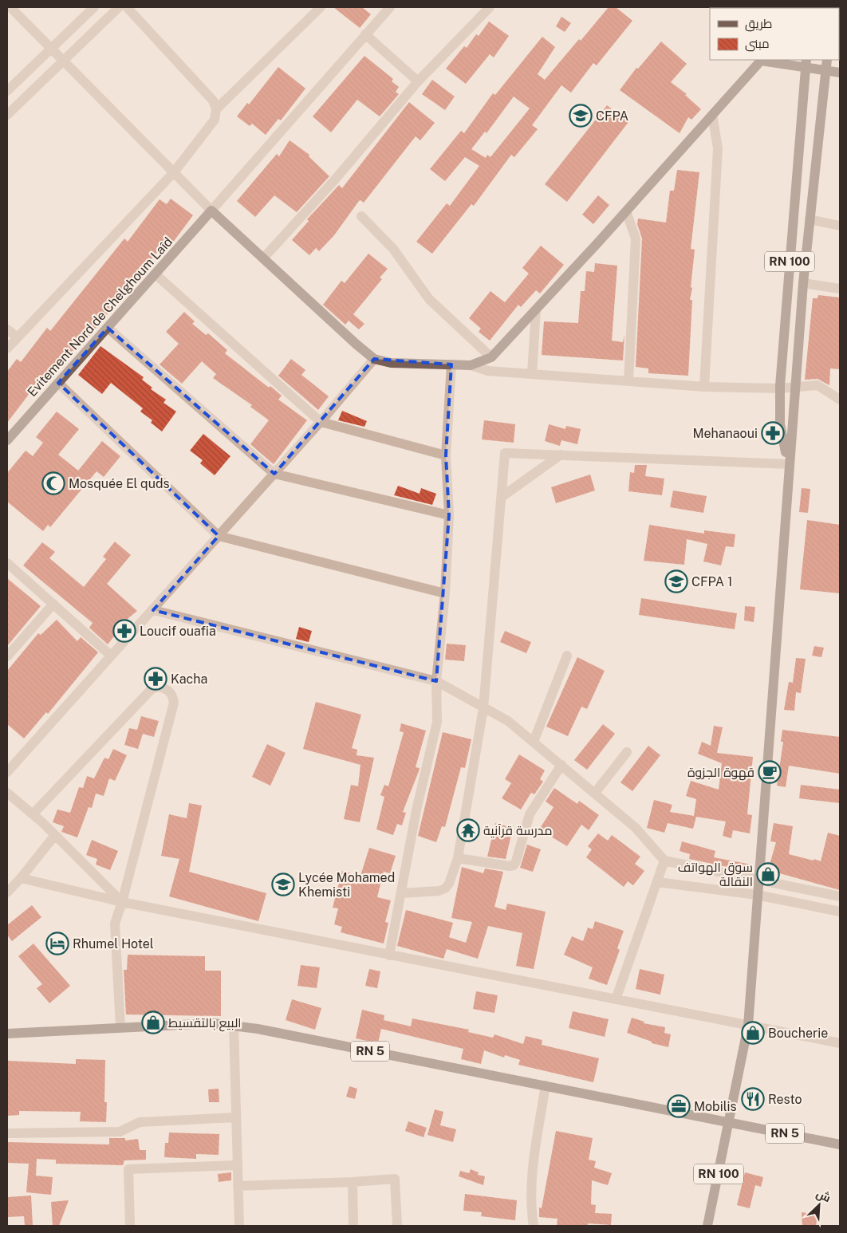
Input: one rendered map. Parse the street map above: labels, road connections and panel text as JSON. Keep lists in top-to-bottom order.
{
  "streets": {
    "main road": ["RN 100", "Evitement Nord de Chelghoum Laîd", "RN 5"]
  },
  "crossings": [
    ["RN 100", "RN 5"]
  ],
  "places": {
    "school or university": ["CFPA", "CFPA 1", "Lycée Mohamed Khemisti"],
    "pharmacy": ["Mehanaoui", "Loucif ouafia", "Kacha"],
    "mosque": ["Mosquée El quds"],
    "cafe": ["قهوة الجزوة"],
    "temple": ["مدرسة قرآنية"],
    "shop": ["سوق الهواتف النقالة", "البيع بالتقسيط", "Boucherie"],
    "hotel": ["Rhumel Hotel"],
    "restaurant": ["Resto"],
    "office": ["Mobilis"]
  },
  "legend": ["طريق", "مبنى"],
  "north": "top right"
}
